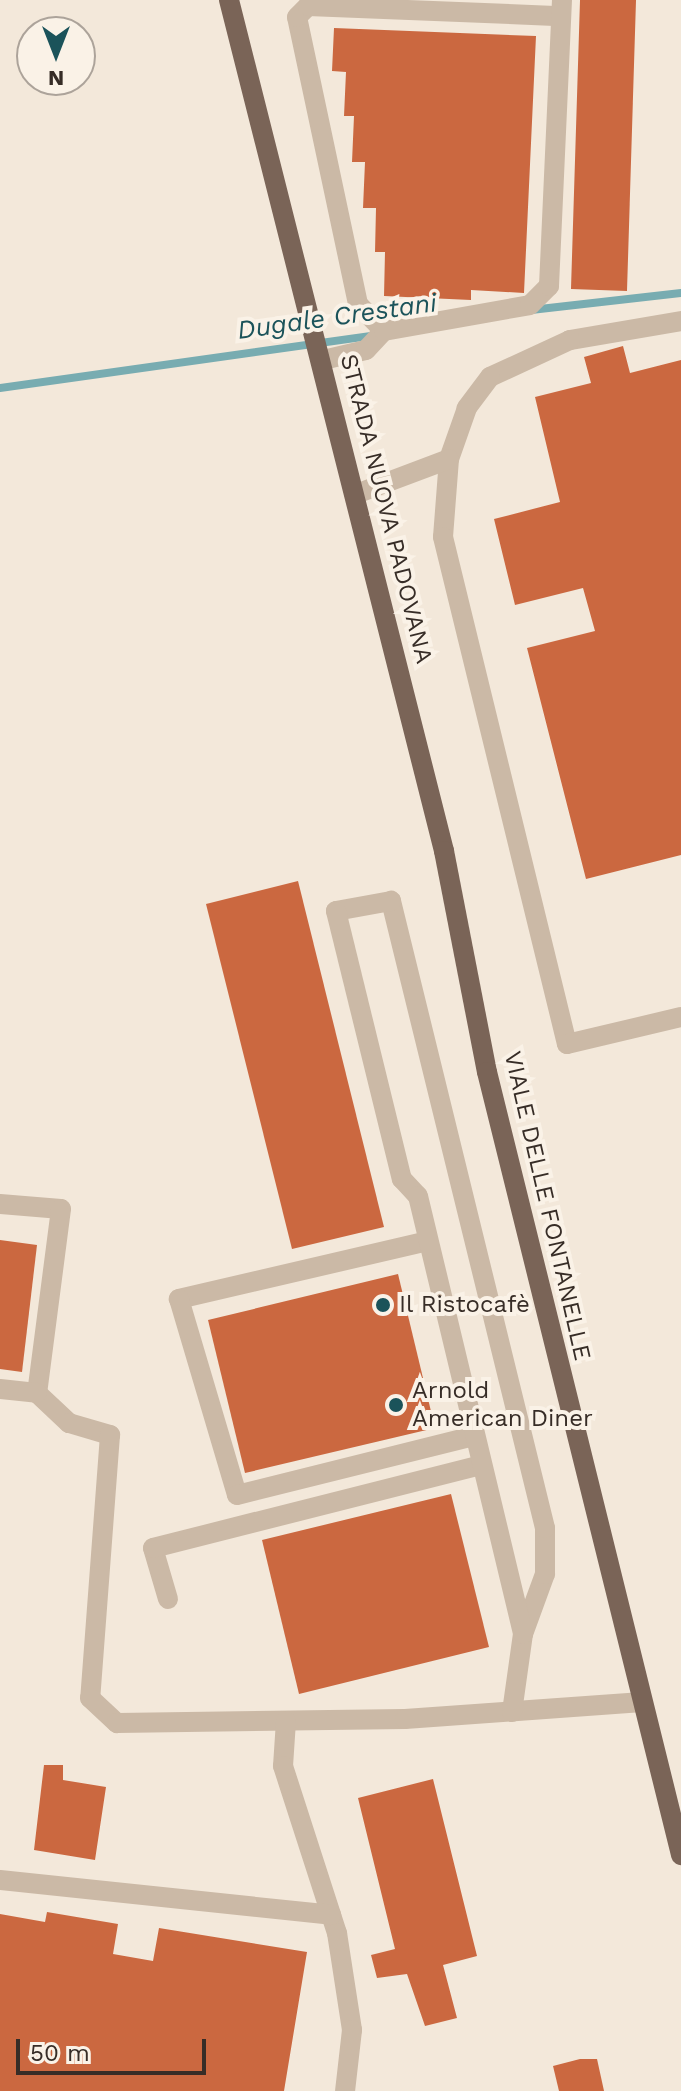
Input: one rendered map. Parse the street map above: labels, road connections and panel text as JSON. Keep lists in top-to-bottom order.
{
  "streets": {
    "main road": ["STRADA NUOVA PADOVANA", "VIALE DELLE FONTANELLE"]
  },
  "crossings": [
    ["STRADA NUOVA PADOVANA", "VIALE DELLE FONTANELLE"]
  ],
  "water": ["Dugale Crestani"],
  "places": ["Il Ristocafè", "Arnold American Diner"],
  "scale_bar": "50 m",
  "north": "bottom"
}
